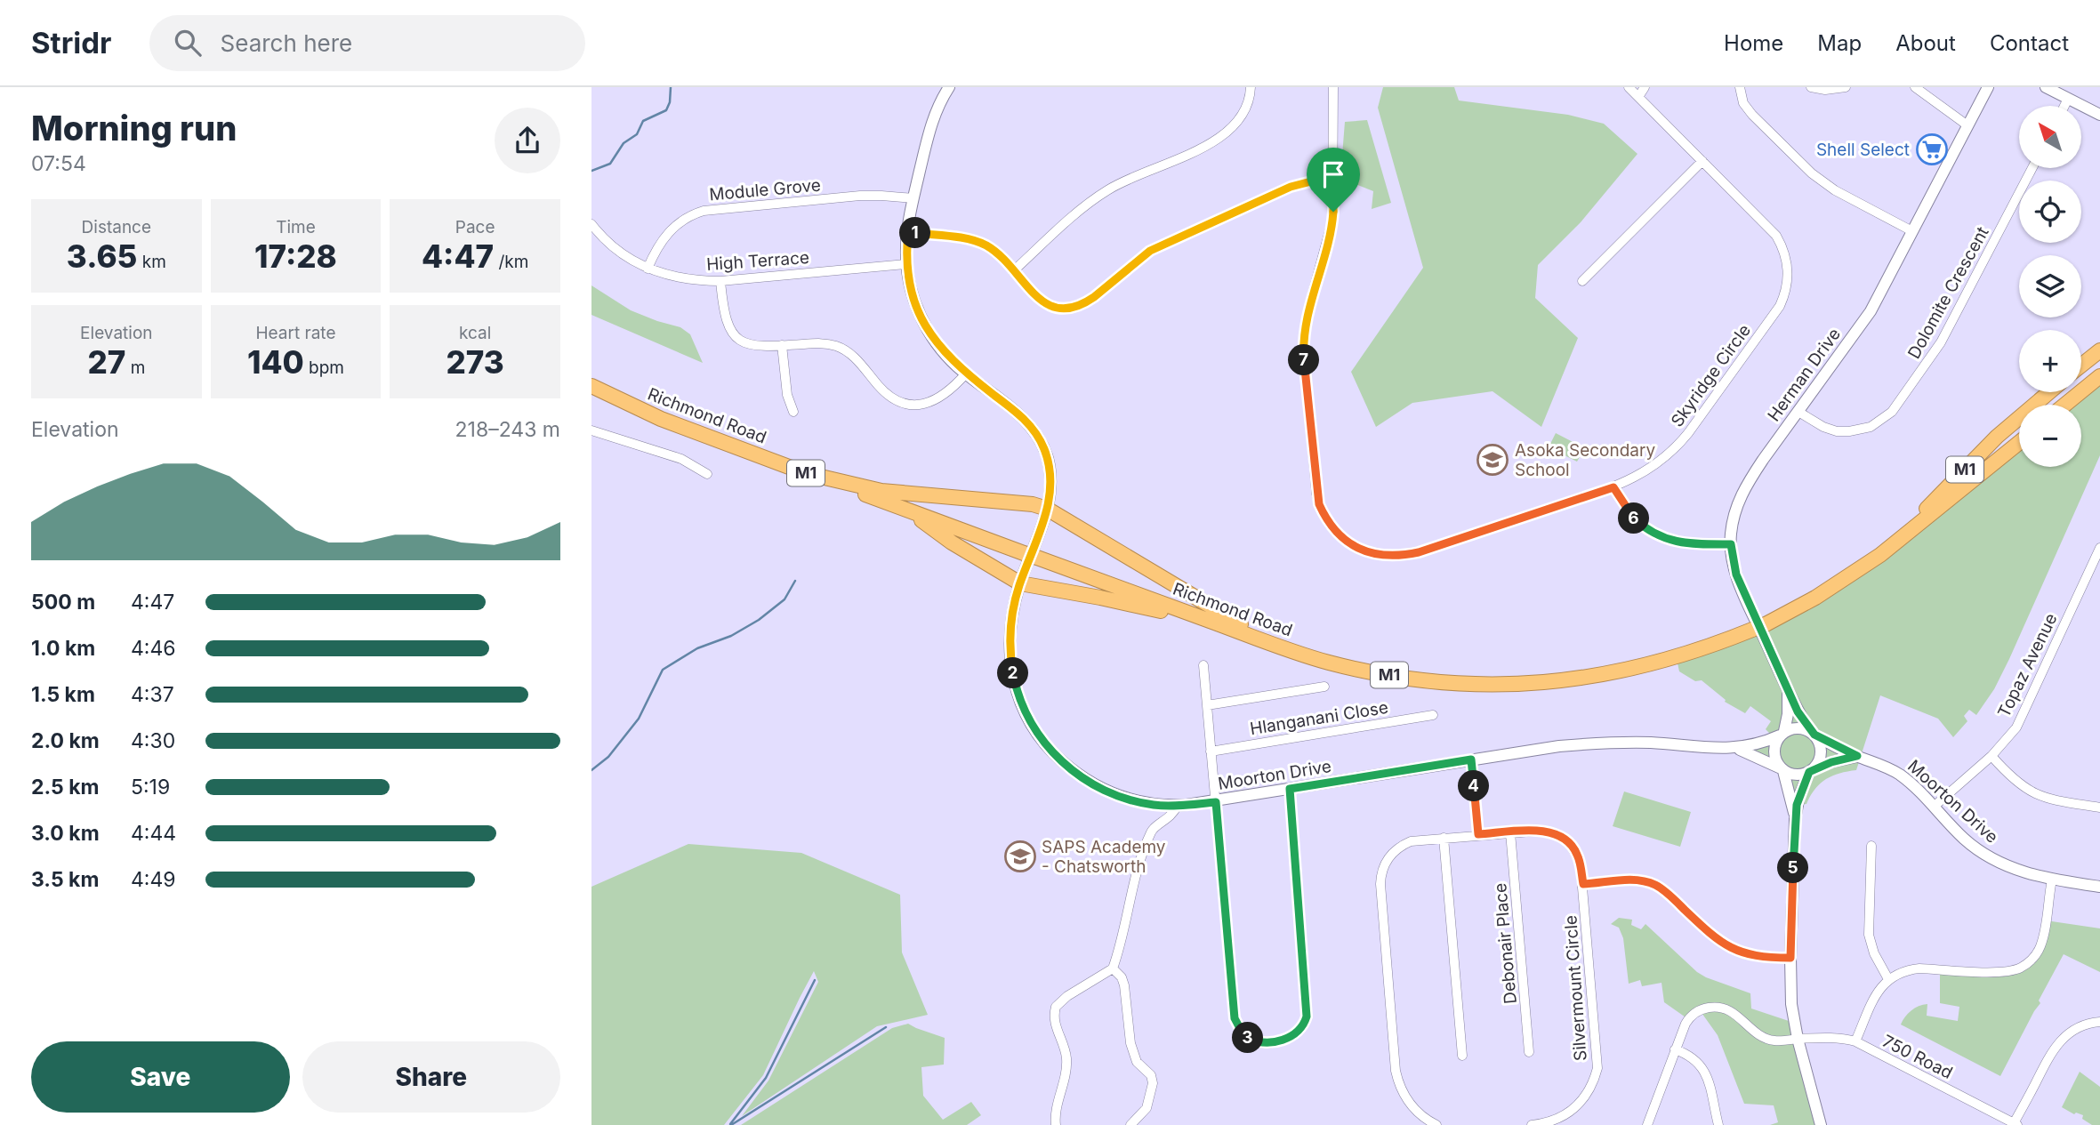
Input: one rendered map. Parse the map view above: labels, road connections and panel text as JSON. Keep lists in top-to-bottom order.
{
  "streets": {
    "highway": ["Richmond Road", "M1"],
    "street": [
      "Module Grove",
      "High Terrace",
      "Dolomite Crescent",
      "Herman Drive",
      "Skyridge Circle",
      "Topaz Avenue",
      "Hlanganani Close",
      "Moorton Drive",
      "Debonair Place",
      "Silvermount Circle",
      "750 Road"
    ]
  },
  "crossings": [
    ["Module Grove", "High Terrace"],
    ["Module Grove", "Moorton Drive"],
    ["High Terrace", "Moorton Drive"],
    ["Dolomite Crescent", "Herman Drive"],
    ["Herman Drive", "Moorton Drive"],
    ["Richmond Road", "M1"],
    ["Richmond Road", "Moorton Drive"],
    ["Topaz Avenue", "Moorton Drive"],
    ["Debonair Place", "Silvermount Circle"]
  ],
  "places": {
    "supermarket": ["Shell Select"],
    "school or university": ["Asoka Secondary School", "SAPS Academy - Chatsworth"]
  },
  "north": "top left",
  "page": {
    "header": "Stridr",
    "search": "Search here",
    "nav": [
      "Home",
      "Map",
      "About",
      "Contact"
    ],
    "heading": ["Morning run", "07:54"],
    "map_buttons": ["+", "−"],
    "stats": [
      ["Distance", "3.65 km"],
      ["Time", "17:28"],
      ["Pace", "4:47 /km"],
      ["Elevation", "27 m"],
      ["Heart rate", "140 bpm"],
      ["kcal", "273"]
    ],
    "pins": [
      "1",
      "7",
      "6",
      "2",
      "4",
      "5",
      "3"
    ],
    "chart": ["Elevation", "218–243 m"],
    "list": [
      {
        "name": "500 m",
        "note": "4:47"
      },
      {
        "name": "1.0 km",
        "note": "4:46"
      },
      {
        "name": "1.5 km",
        "note": "4:37"
      },
      {
        "name": "2.0 km",
        "note": "4:30"
      },
      {
        "name": "2.5 km",
        "note": "5:19"
      },
      {
        "name": "3.0 km",
        "note": "4:44"
      },
      {
        "name": "3.5 km",
        "note": "4:49"
      }
    ],
    "buttons": ["Save", "Share"]
  }
}
